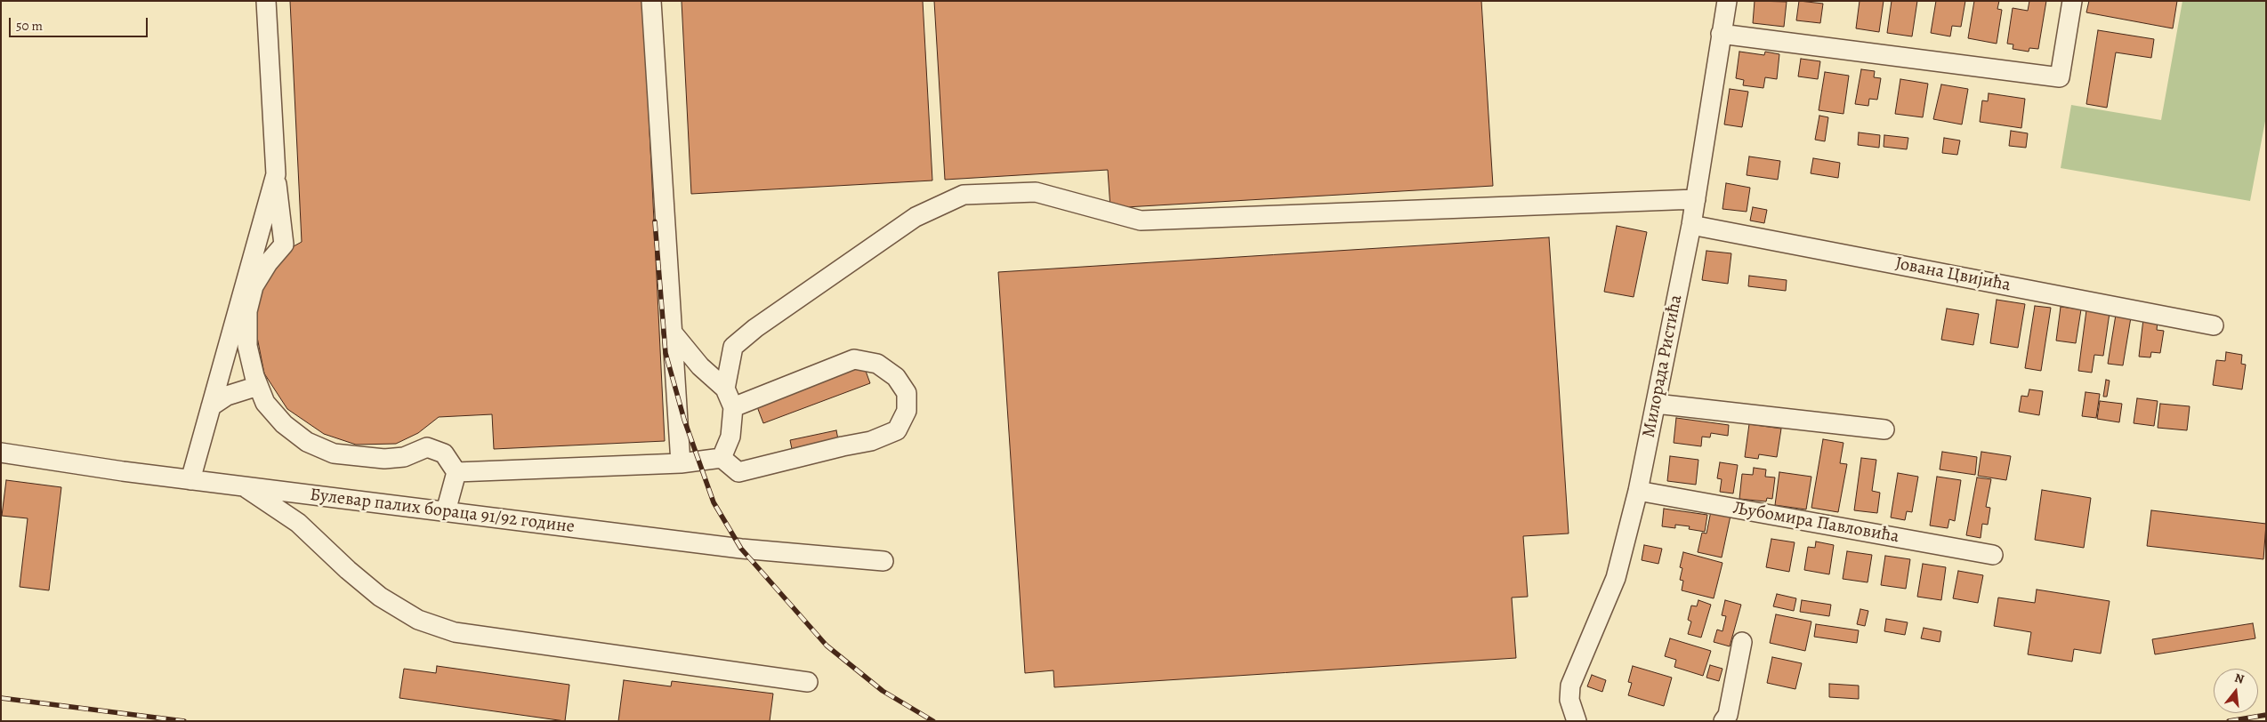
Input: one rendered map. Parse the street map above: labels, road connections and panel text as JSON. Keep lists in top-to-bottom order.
{
  "streets": {
    "street": [
      "Јована Цвијића",
      "Милорада Ристића",
      "Булевар палих бораца 91/92 године",
      "Љубомира Павловића"
    ]
  },
  "crossings": [
    ["Јована Цвијића", "Милорада Ристића"],
    ["Милорада Ристића", "Љубомира Павловића"]
  ],
  "scale_bar": "50 m",
  "north": "top"
}
